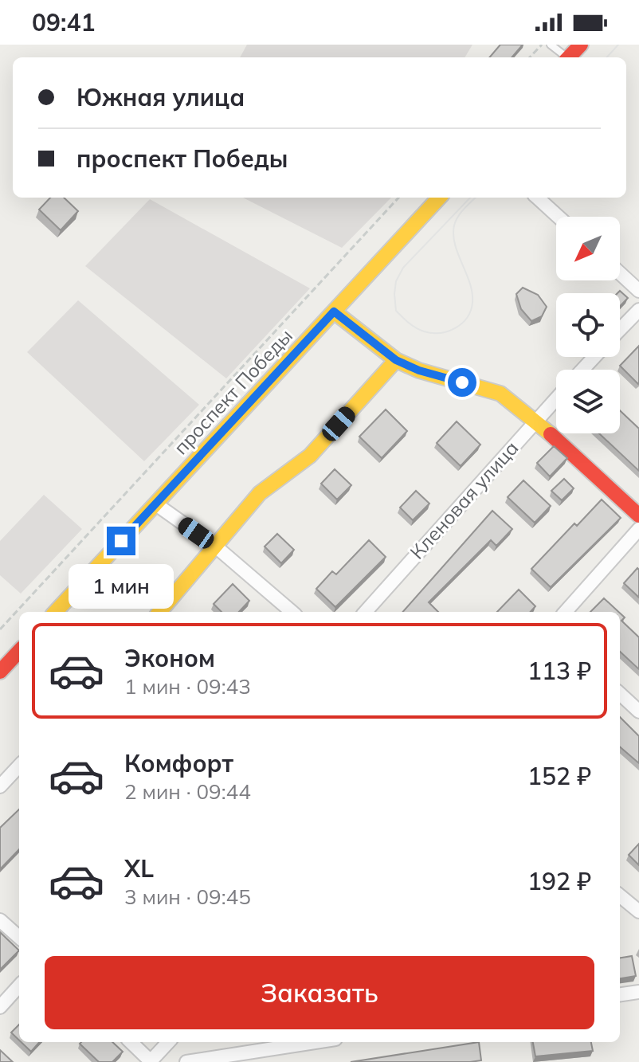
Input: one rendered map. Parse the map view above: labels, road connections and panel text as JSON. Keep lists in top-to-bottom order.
{
  "streets": {
    "street": ["проспект Победы", "Кленовая улица"]
  },
  "north": "bottom left",
  "page": {
    "status": "09:41",
    "banner": ["Южная улица", "проспект Победы"],
    "bubble": "1 мин",
    "list": [
      {
        "name": "Эконом",
        "note": "1 мин · 09:43",
        "value": "113 ₽"
      },
      {
        "name": "Комфорт",
        "note": "2 мин · 09:44",
        "value": "152 ₽"
      },
      {
        "name": "XL",
        "note": "3 мин · 09:45",
        "value": "192 ₽"
      }
    ],
    "buttons": "Заказать"
  }
}
